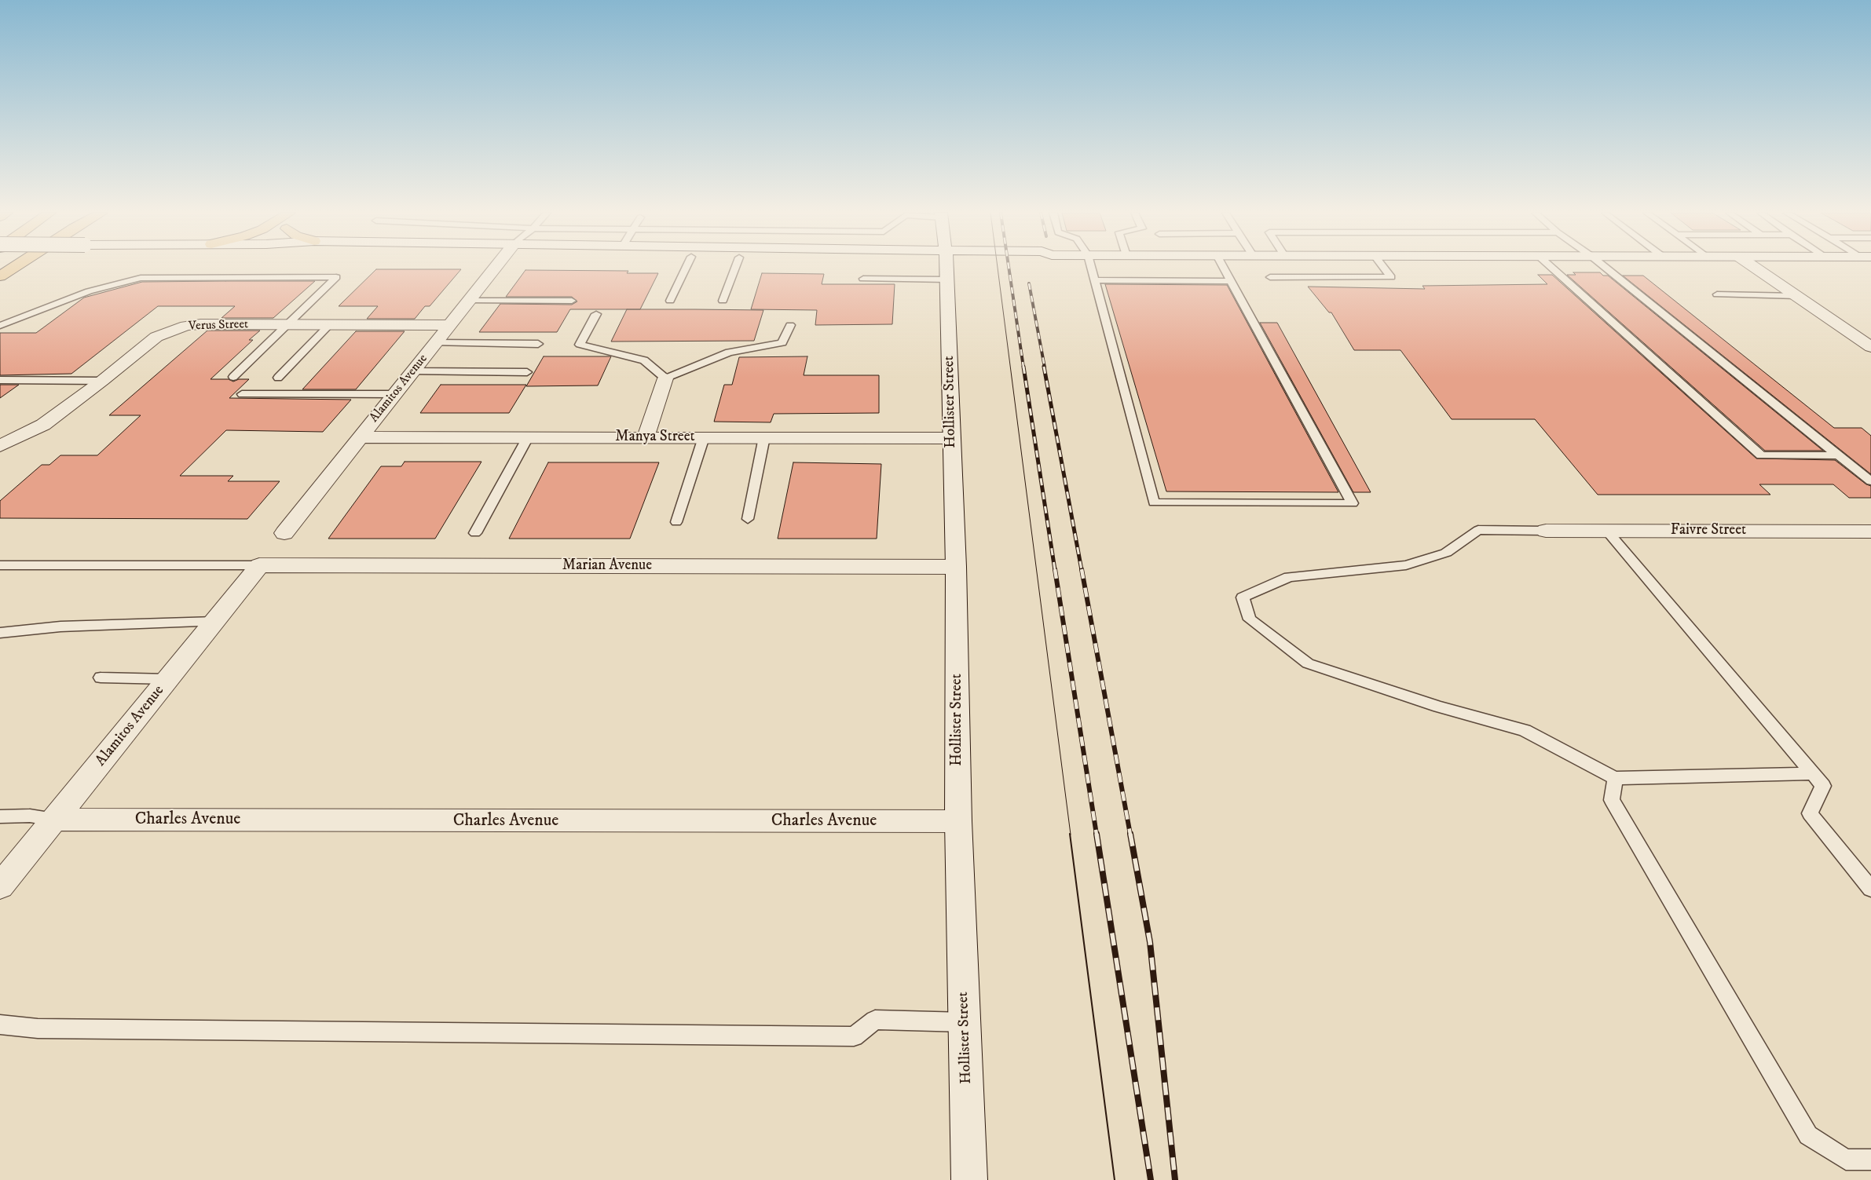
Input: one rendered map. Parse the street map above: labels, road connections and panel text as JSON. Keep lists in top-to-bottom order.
{
  "streets": {
    "main road": [
      "Verus Street",
      "Alamitos Avenue",
      "Hollister Street",
      "Manya Street",
      "Faivre Street",
      "Marian Avenue",
      "Charles Avenue"
    ]
  },
  "crossings": [
    ["Verus Street", "Alamitos Avenue"],
    ["Alamitos Avenue", "Manya Street"],
    ["Alamitos Avenue", "Marian Avenue"],
    ["Alamitos Avenue", "Charles Avenue"],
    ["Hollister Street", "Manya Street"],
    ["Hollister Street", "Marian Avenue"],
    ["Hollister Street", "Charles Avenue"]
  ]
}
